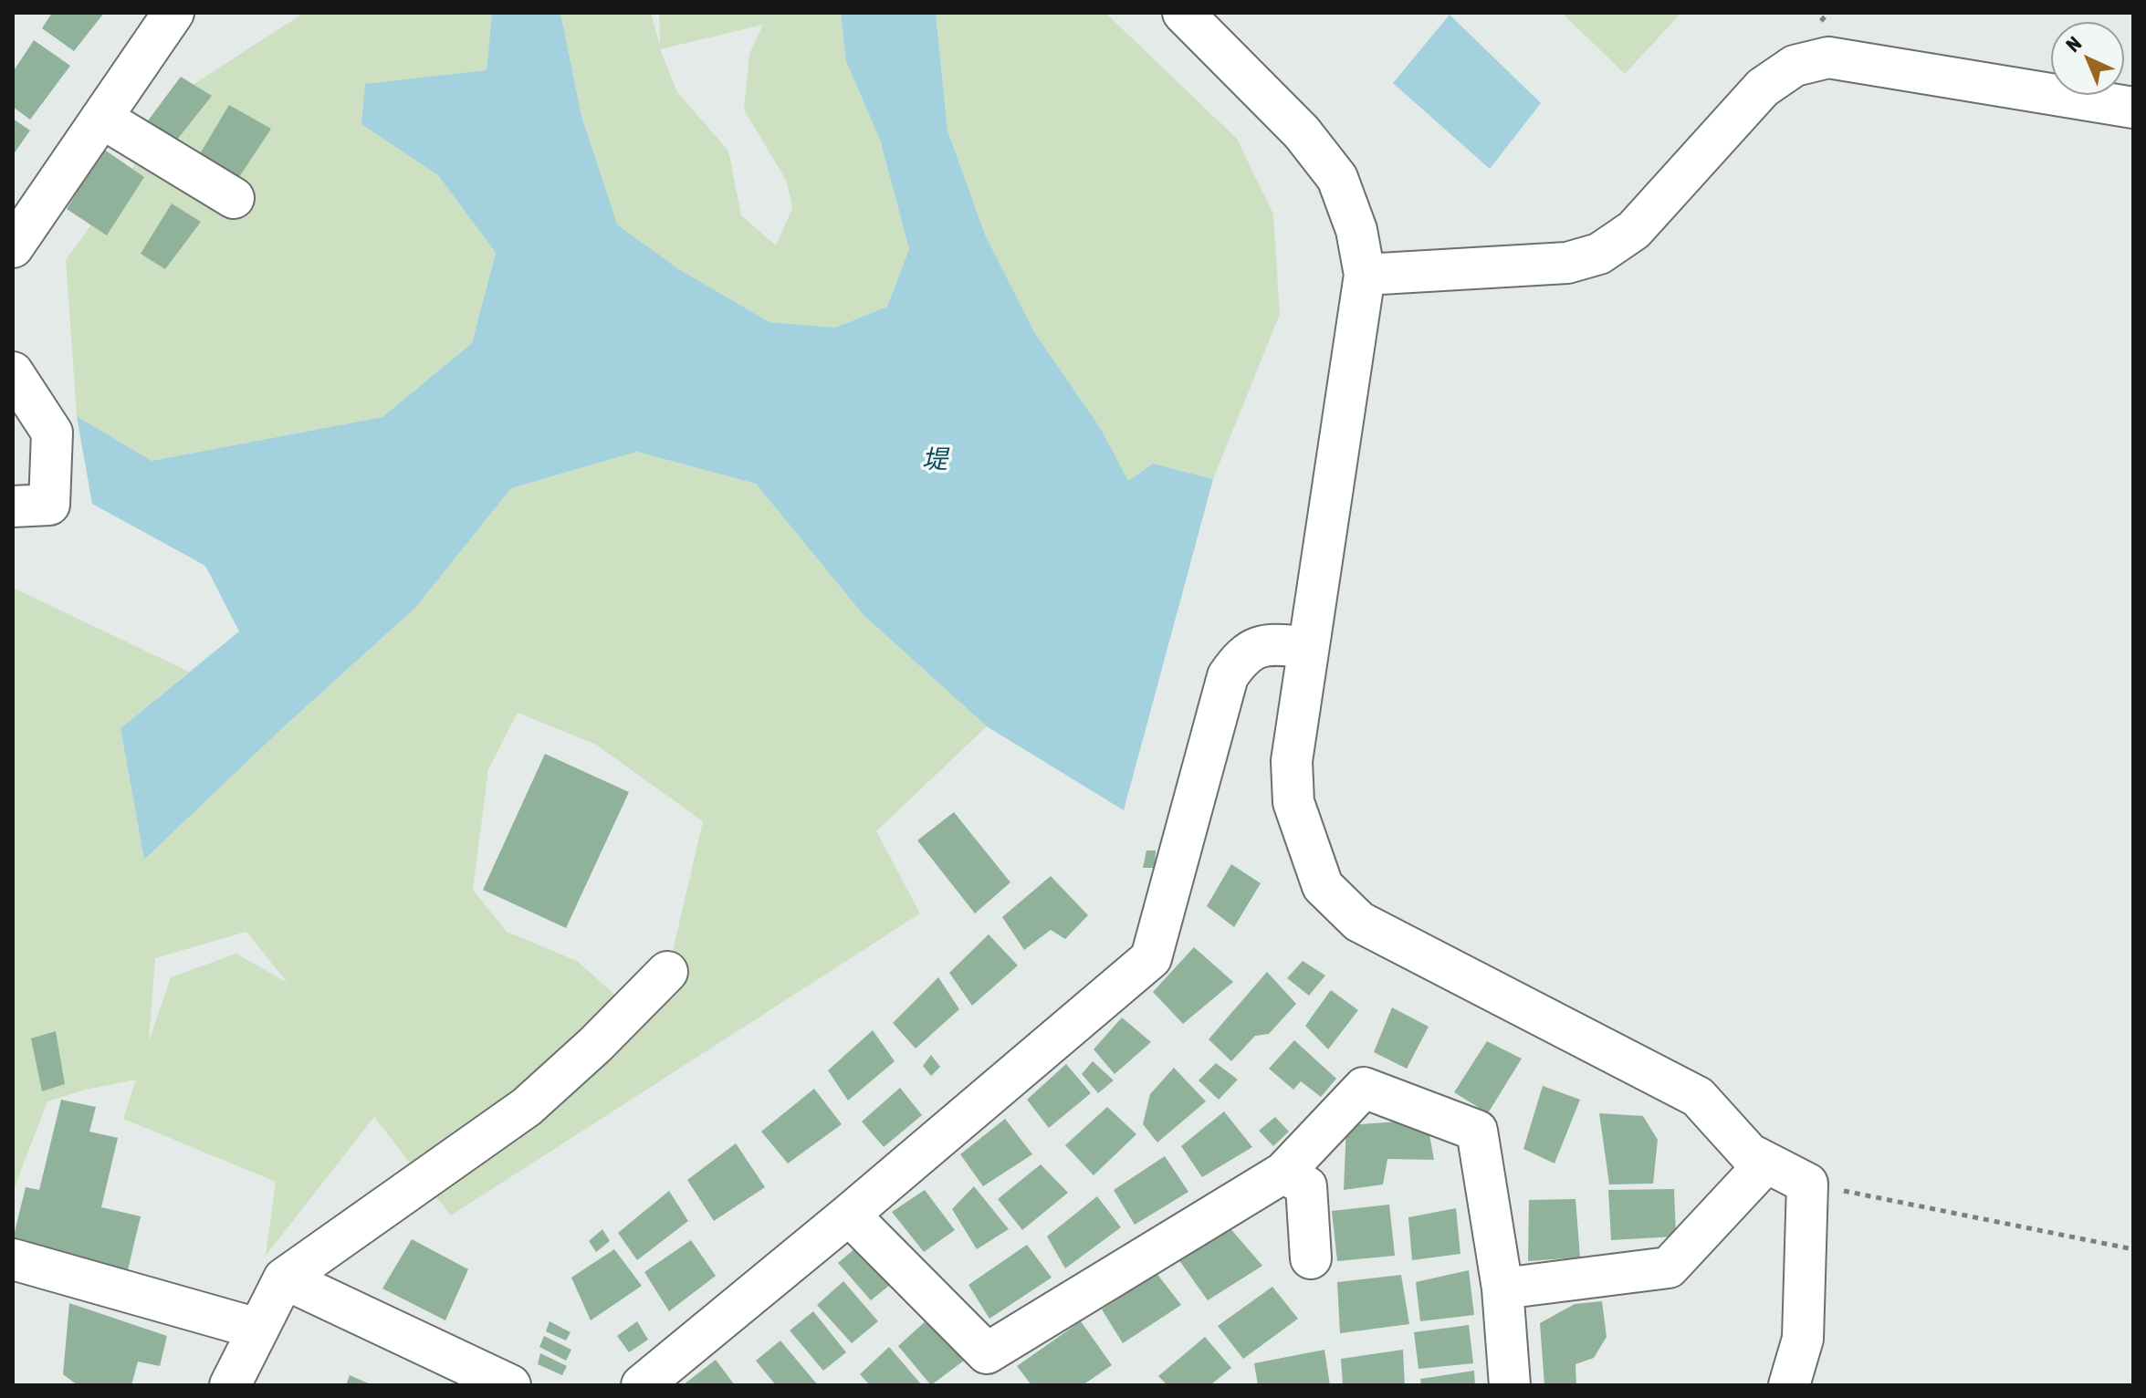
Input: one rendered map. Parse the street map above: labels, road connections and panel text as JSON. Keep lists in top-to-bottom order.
{
  "water": ["堤"],
  "north": "top left"
}
